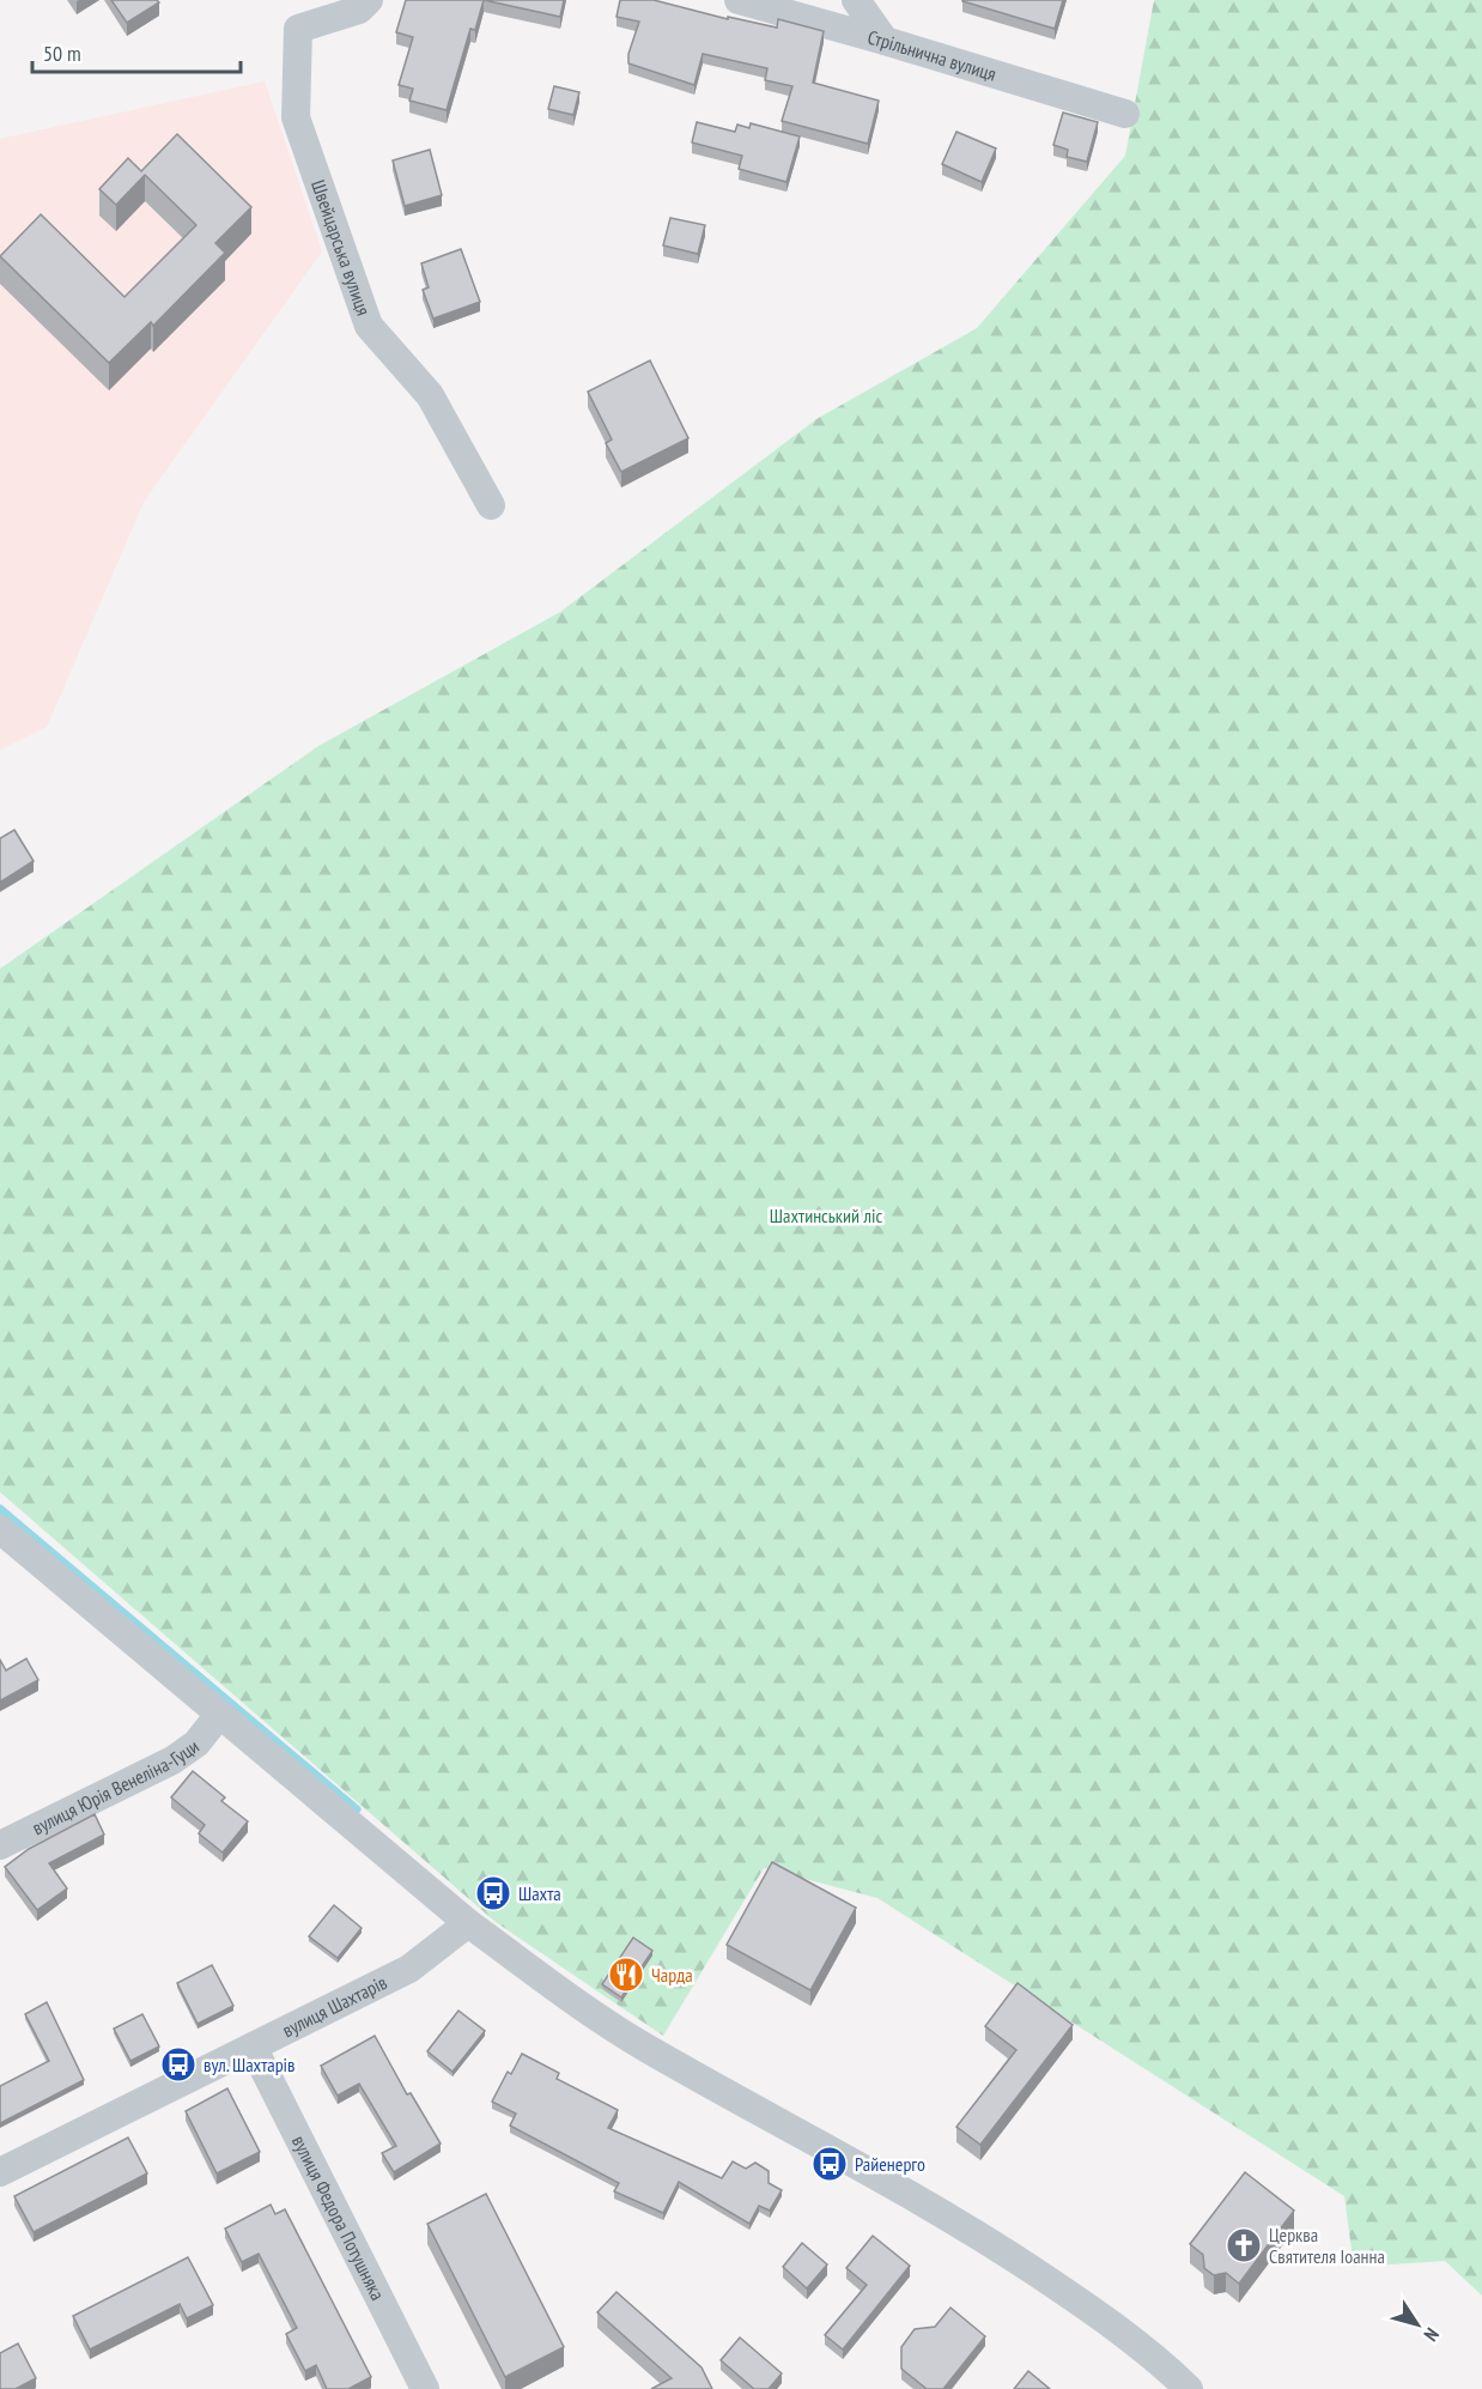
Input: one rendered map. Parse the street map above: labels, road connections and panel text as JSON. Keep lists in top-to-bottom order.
{
  "streets": {
    "street": [
      "Стрільнична вулиця",
      "Швейцарська вулиця",
      "вулиця Юрія Венеліна-Гуци",
      "вулиця Шахтарів",
      "вулиця Федора Потушняка"
    ]
  },
  "crossings": [
    ["вулиця Шахтарів", "вулиця Федора Потушняка"]
  ],
  "parks": ["Шахтинський ліс"],
  "places": {
    "bus stop": ["Шахта", "вул. Шахтарів", "Райенерго"],
    "restaurant": ["Чарда"],
    "church": ["Церква Святителя Іоанна"]
  },
  "scale_bar": "50 m",
  "north": "bottom right"
}
